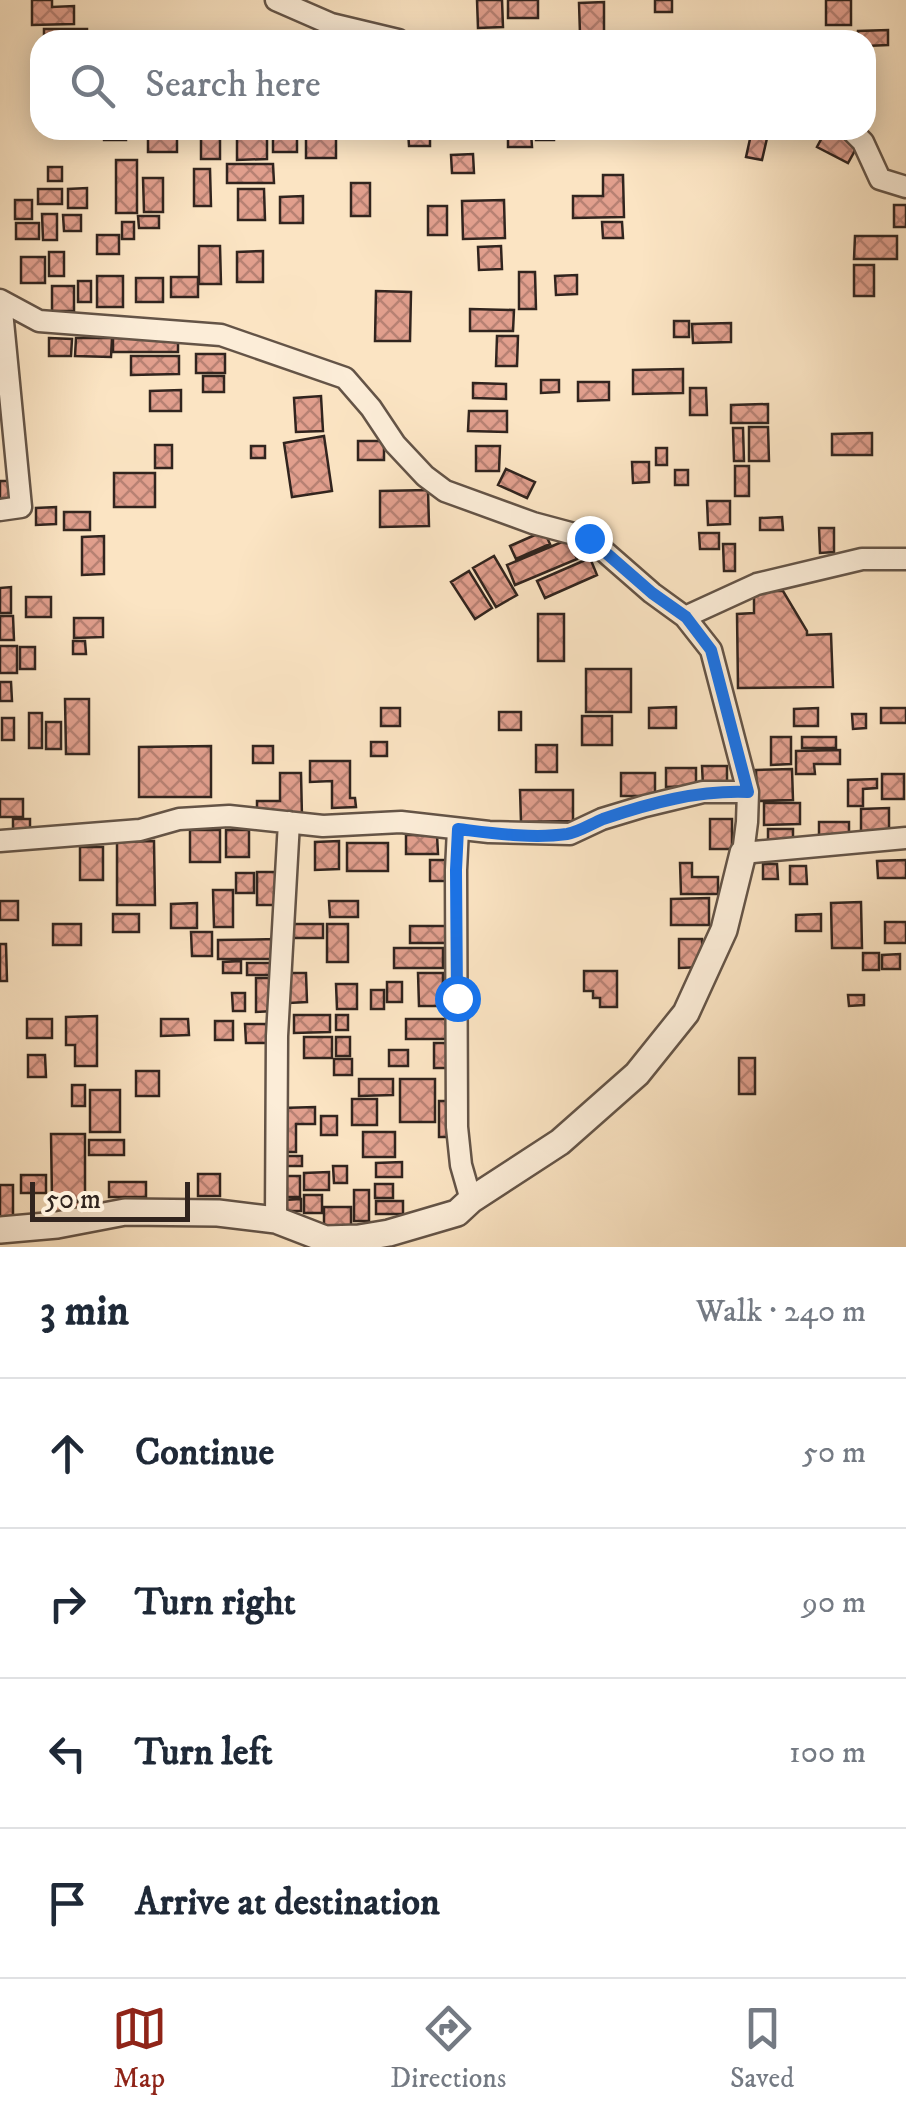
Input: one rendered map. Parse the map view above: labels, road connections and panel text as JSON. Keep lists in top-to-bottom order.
{
  "scale_bar": "50 m",
  "page": {
    "search": "Search here",
    "scale": "50 m",
    "heading": ["3 min", "Walk · 240 m"],
    "list": [
      ["Continue", "50 m"],
      ["Turn right", "90 m"],
      ["Turn left", "100 m"],
      "Arrive at destination"
    ],
    "nav": ["Map", "Directions", "Saved"]
  }
}
